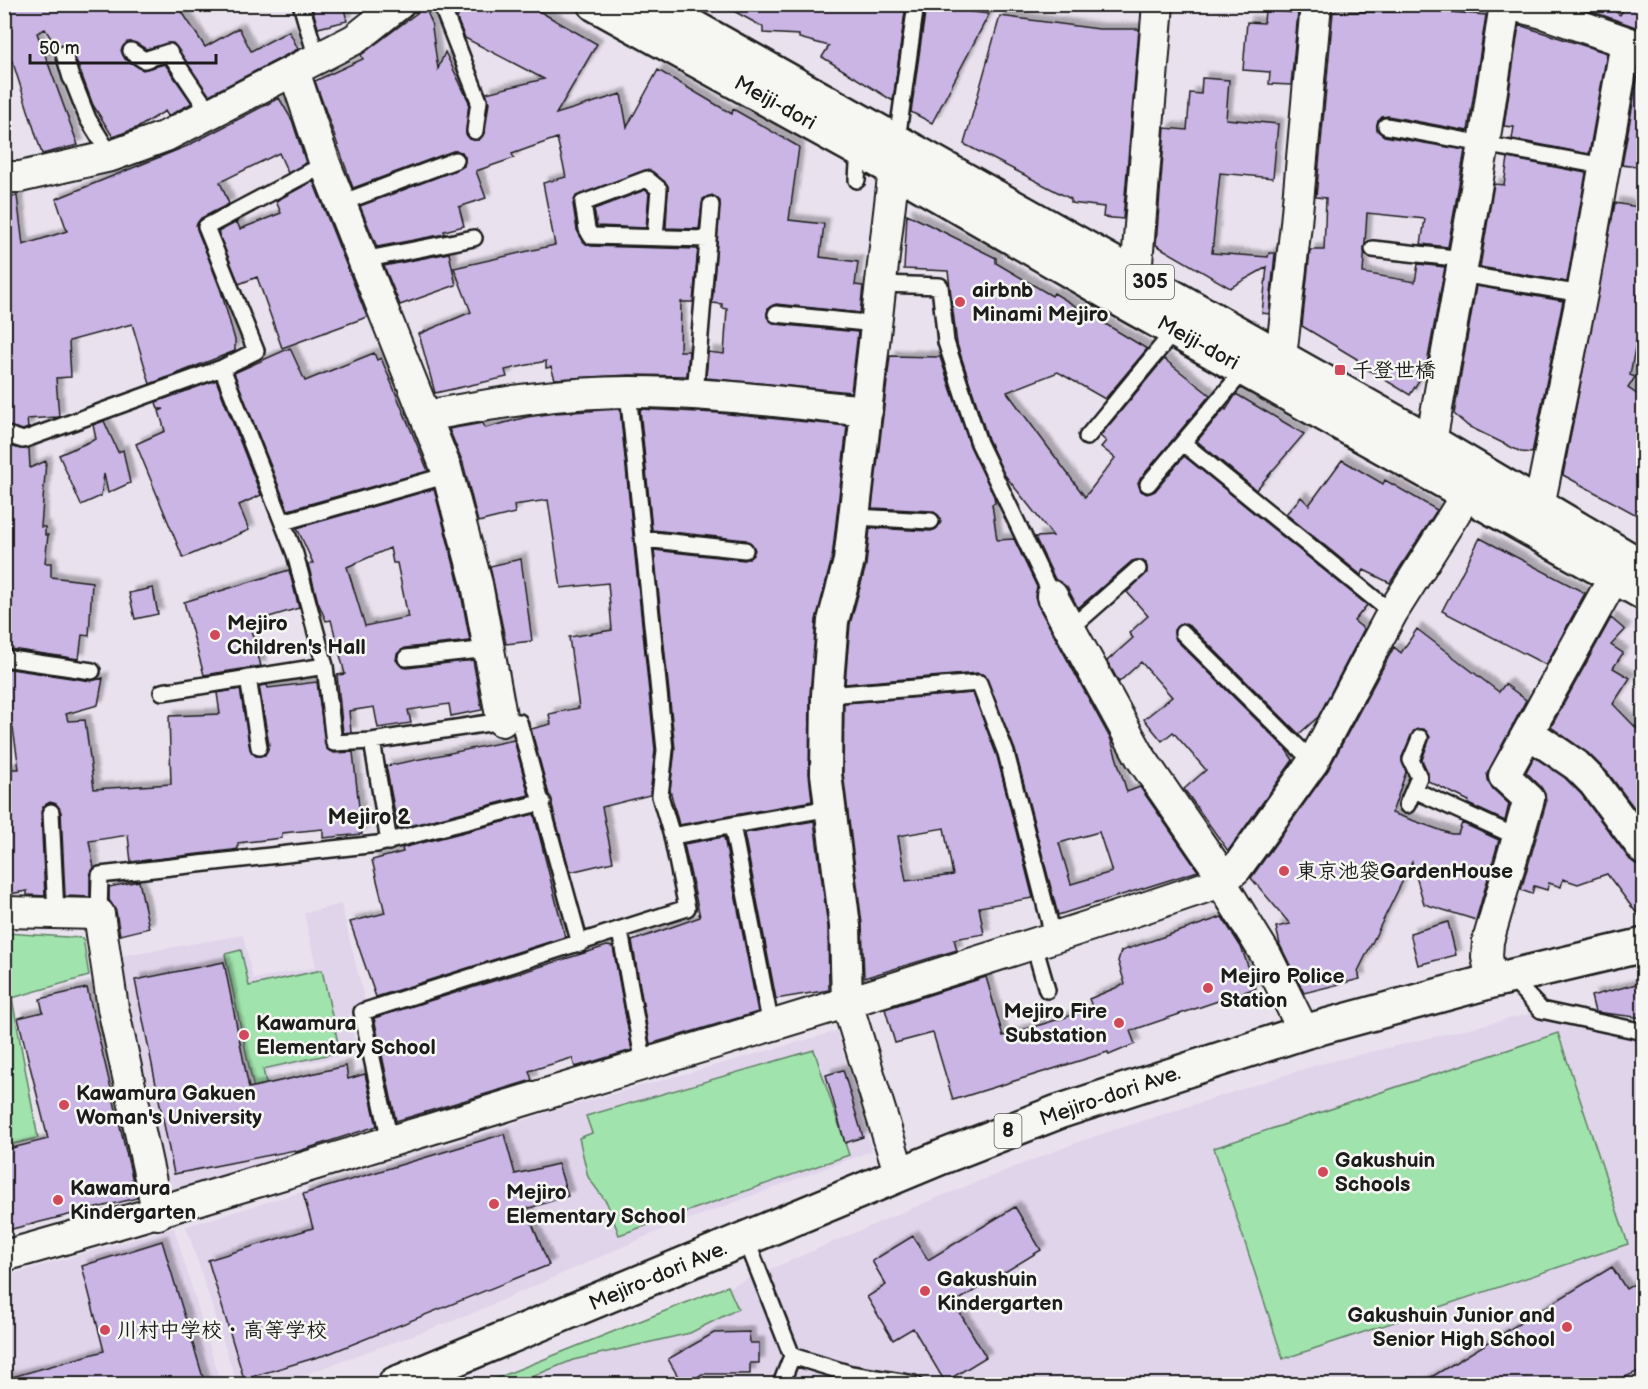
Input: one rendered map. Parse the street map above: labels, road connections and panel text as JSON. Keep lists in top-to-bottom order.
{
  "streets": {
    "main road": [
      "Meiji-dori",
      "305",
      "Mejiro-dori Ave.",
      "8"
    ]
  },
  "districts": ["Mejiro 2"],
  "places": {
    "other": [
      "airbnb Minami Mejiro",
      "Mejiro Children's Hall",
      "東京池袋GardenHouse",
      "Mejiro Police Station",
      "Mejiro Fire Substation",
      "Kawamura Elementary School",
      "Kawamura Gakuen Woman's University",
      "Gakushuin Schools",
      "Kawamura Kindergarten",
      "Mejiro Elementary School",
      "Gakushuin Kindergarten",
      "Gakushuin Junior and Senior High School",
      "川村中学校・高等学校"
    ],
    "transit": ["千登世橋"]
  },
  "scale_bar": "50 m"
}
